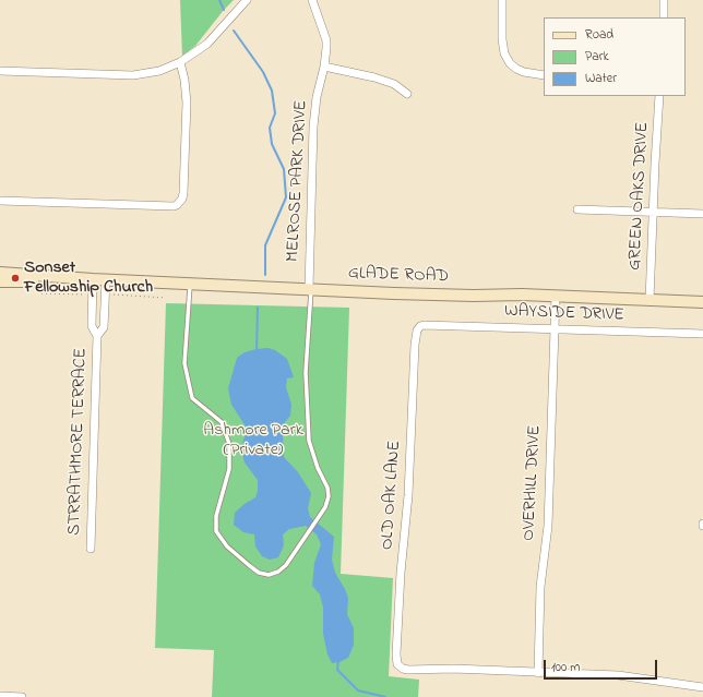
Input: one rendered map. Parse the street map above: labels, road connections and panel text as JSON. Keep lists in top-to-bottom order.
{
  "streets": {
    "main road": ["GLADE ROAD"],
    "street": [
      "MELROSE PARK DRIVE",
      "GREEN OAKS DRIVE",
      "WAYSIDE DRIVE",
      "STRRATHMORE TERRACE",
      "OVERHILL DRIVE",
      "OLD OAK LANE"
    ]
  },
  "crossings": [
    ["MELROSE PARK DRIVE", "GLADE ROAD"],
    ["GREEN OAKS DRIVE", "GLADE ROAD"],
    ["GLADE ROAD", "STRRATHMORE TERRACE"],
    ["GLADE ROAD", "OVERHILL DRIVE"],
    ["WAYSIDE DRIVE", "OVERHILL DRIVE"],
    ["WAYSIDE DRIVE", "OLD OAK LANE"],
    ["OVERHILL DRIVE", "OLD OAK LANE"]
  ],
  "parks": ["Ashmore Park (Private)"],
  "places": ["Sonset Fellowship Church"],
  "legend": ["Road", "Park", "Water"],
  "scale_bar": "100 m"
}
